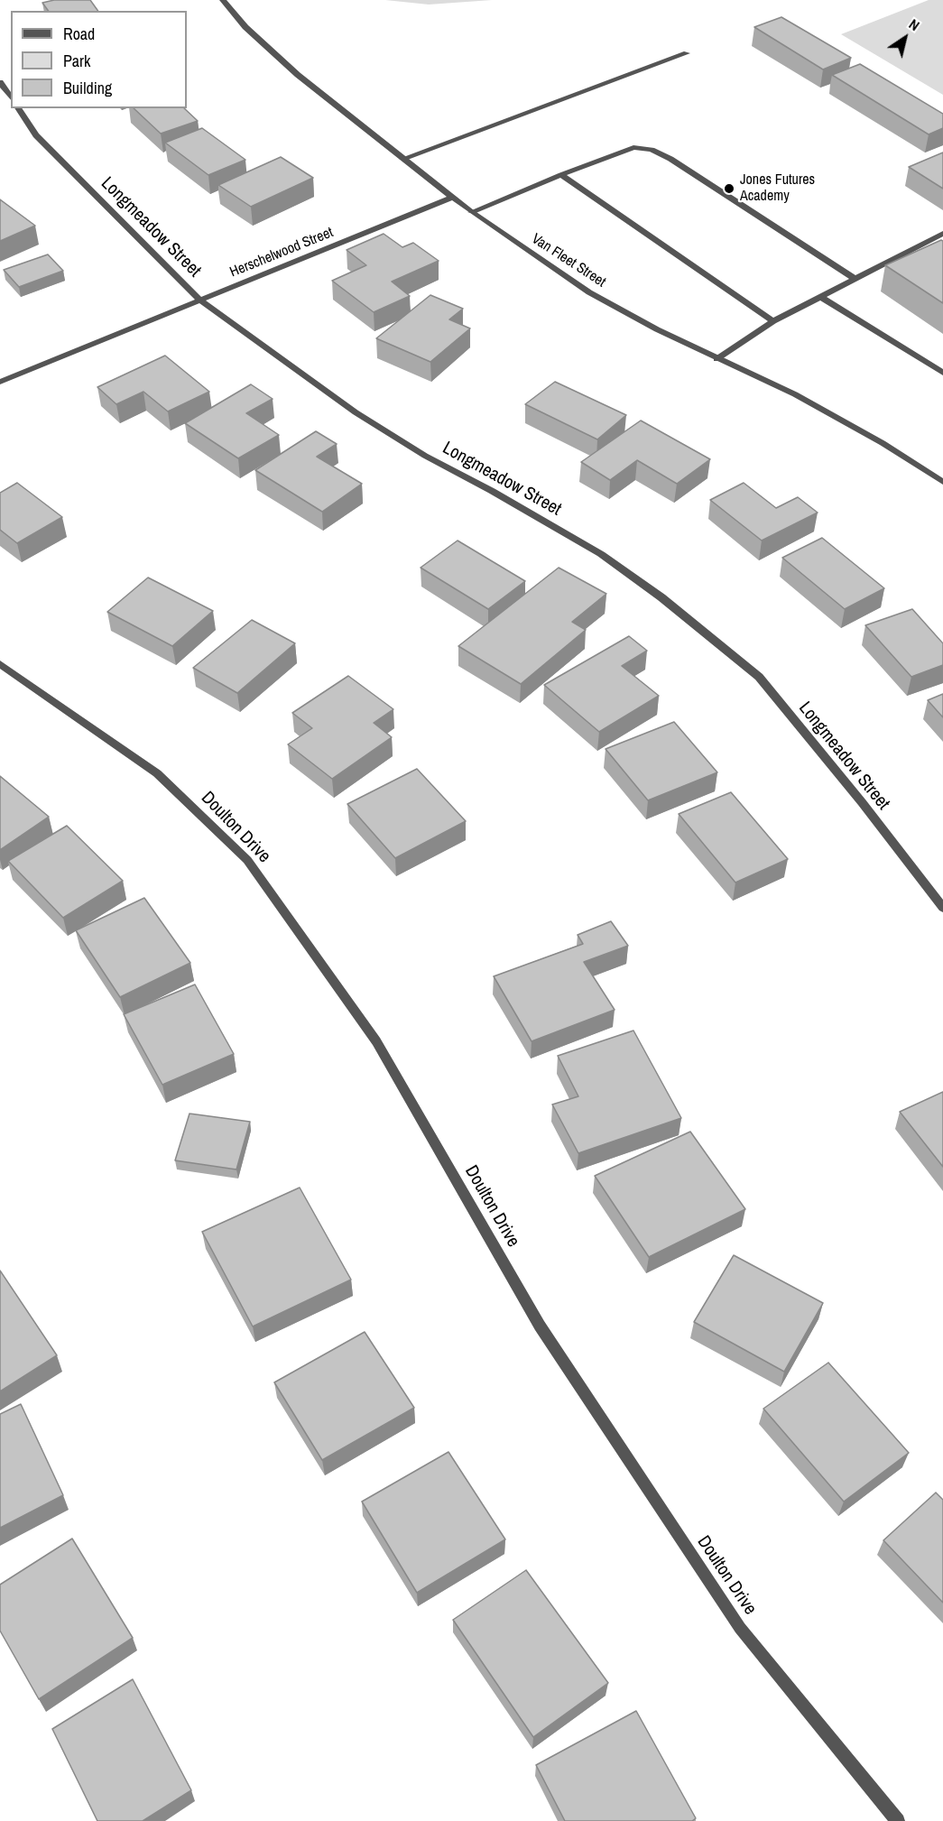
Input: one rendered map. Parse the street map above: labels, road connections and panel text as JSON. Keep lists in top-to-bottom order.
{
  "streets": {
    "street": [
      "Longmeadow Street",
      "Herschelwood Street",
      "Van Fleet Street",
      "Doulton Drive"
    ]
  },
  "crossings": [
    ["Longmeadow Street", "Herschelwood Street"],
    ["Herschelwood Street", "Van Fleet Street"]
  ],
  "places": ["Jones Futures Academy"],
  "legend": ["Road", "Park", "Building"],
  "north": "top right"
}
